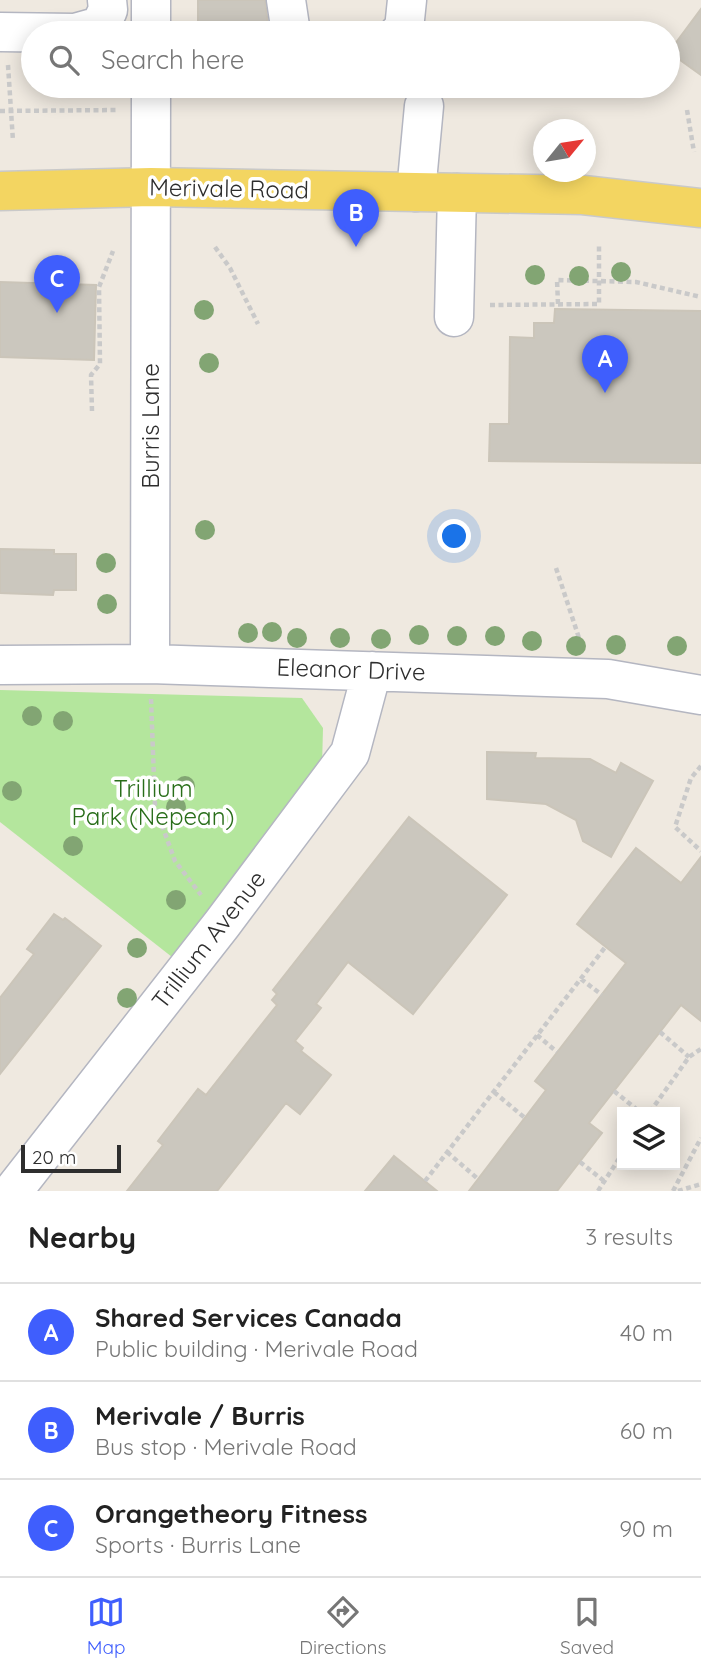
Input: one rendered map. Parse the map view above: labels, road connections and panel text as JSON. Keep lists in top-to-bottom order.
{
  "streets": {
    "main road": ["Merivale Road"],
    "street": ["Burris Lane", "Eleanor Drive", "Trillium Avenue"]
  },
  "crossings": [
    ["Merivale Road", "Burris Lane"],
    ["Burris Lane", "Eleanor Drive"],
    ["Eleanor Drive", "Trillium Avenue"]
  ],
  "parks": ["Trillium Park (Nepean)"],
  "scale_bar": "20 m",
  "north": "top right",
  "page": {
    "search": "Search here",
    "pins": ["B", "C", "A"],
    "scale": "20 m",
    "heading": ["Nearby", "3 results"],
    "list": [
      {
        "mark": "A",
        "name": "Shared Services Canada",
        "note": "Public building · Merivale Road",
        "value": "40 m"
      },
      {
        "mark": "B",
        "name": "Merivale / Burris",
        "note": "Bus stop · Merivale Road",
        "value": "60 m"
      },
      {
        "mark": "C",
        "name": "Orangetheory Fitness",
        "note": "Sports · Burris Lane",
        "value": "90 m"
      }
    ],
    "nav": ["Map", "Directions", "Saved"]
  }
}
